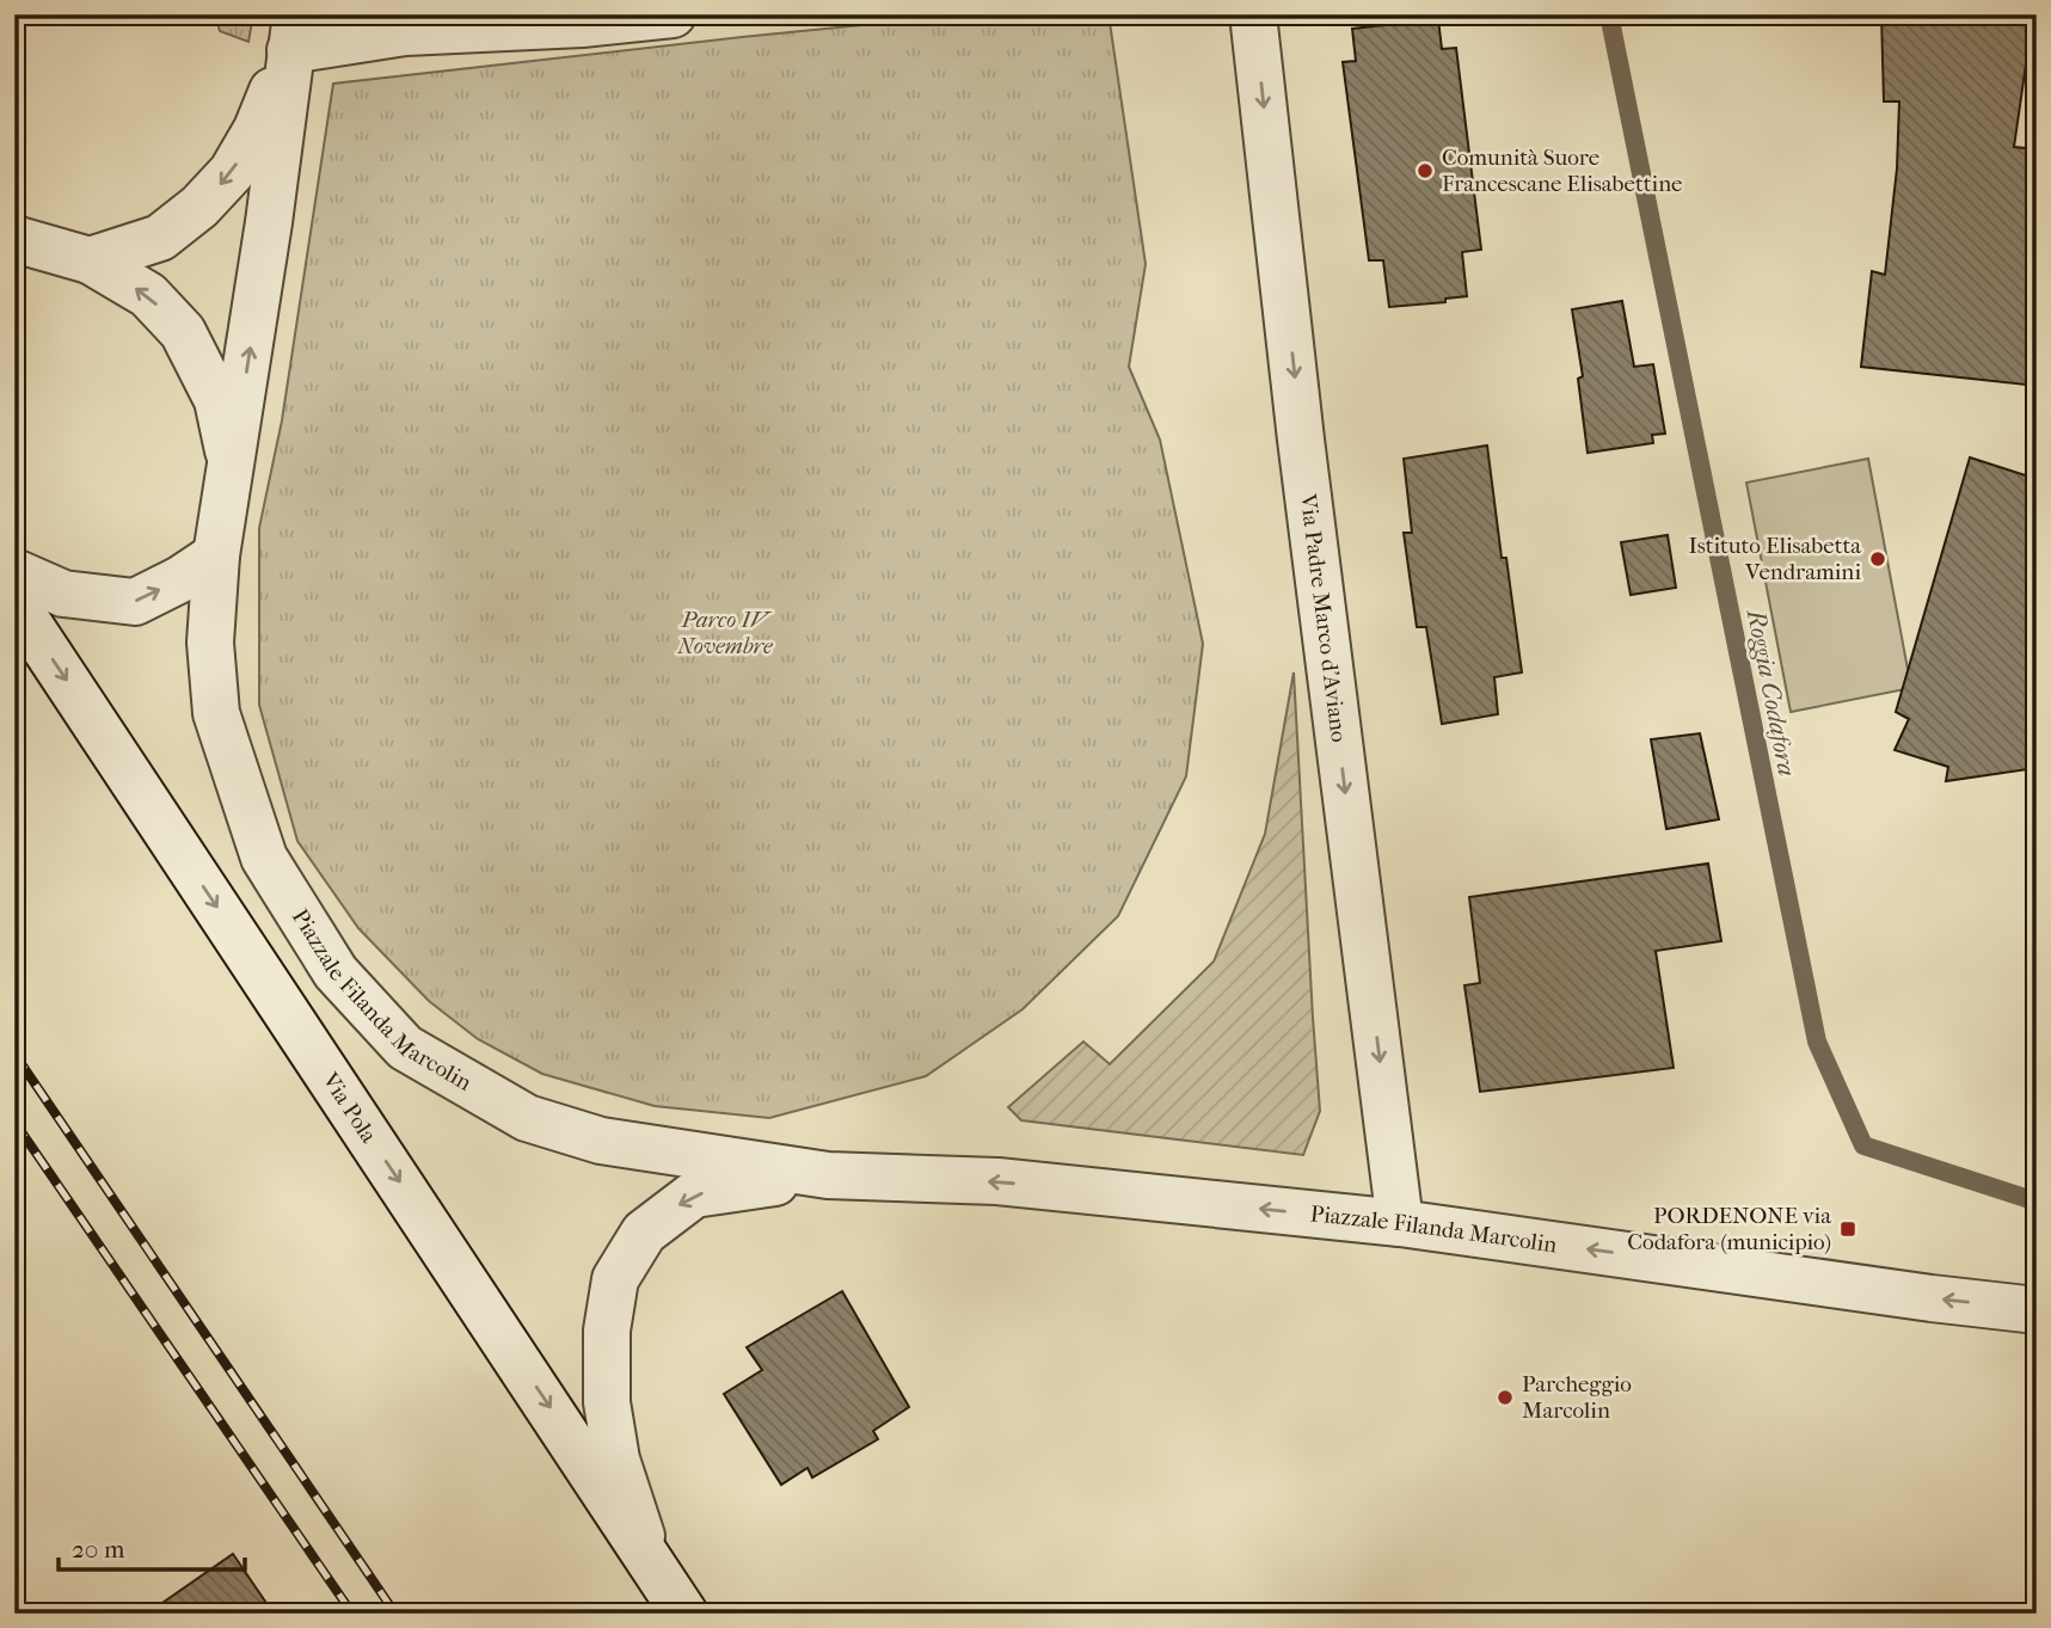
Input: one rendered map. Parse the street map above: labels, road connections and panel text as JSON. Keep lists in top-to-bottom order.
{
  "streets": {
    "street": ["Via Padre Marco d'Aviano", "Piazzale Filanda Marcolin", "Via Pola"]
  },
  "crossings": [
    ["Via Padre Marco d'Aviano", "Piazzale Filanda Marcolin"],
    ["Piazzale Filanda Marcolin", "Via Pola"]
  ],
  "one_way": ["Via Padre Marco d'Aviano", "Via Pola"],
  "water": ["Roggia Codafora"],
  "parks": ["Parco IV Novembre"],
  "places": {
    "other": ["Comunità Suore Francescane Elisabettine", "Istituto Elisabetta Vendramini", "Parcheggio Marcolin"],
    "transit": ["PORDENONE via Codafora (municipio)"]
  },
  "scale_bar": "20 m"
}
